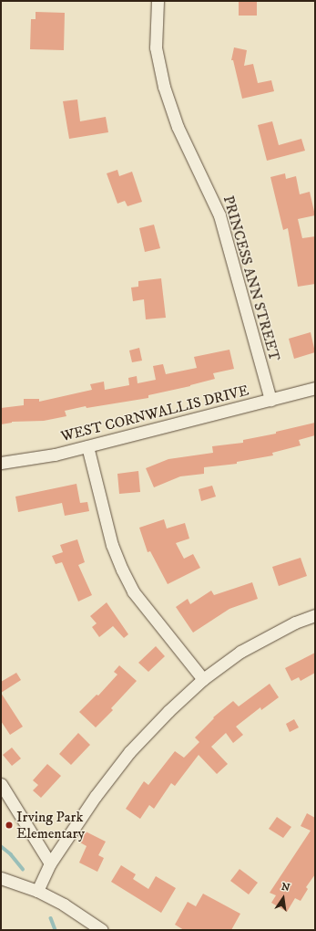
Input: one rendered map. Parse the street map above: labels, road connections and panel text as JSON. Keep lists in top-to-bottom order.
{
  "streets": {
    "street": ["PRINCESS ANN STREET", "WEST CORNWALLIS DRIVE"]
  },
  "crossings": [
    ["PRINCESS ANN STREET", "WEST CORNWALLIS DRIVE"]
  ],
  "places": ["Irving Park Elementary"],
  "north": "top"
}
